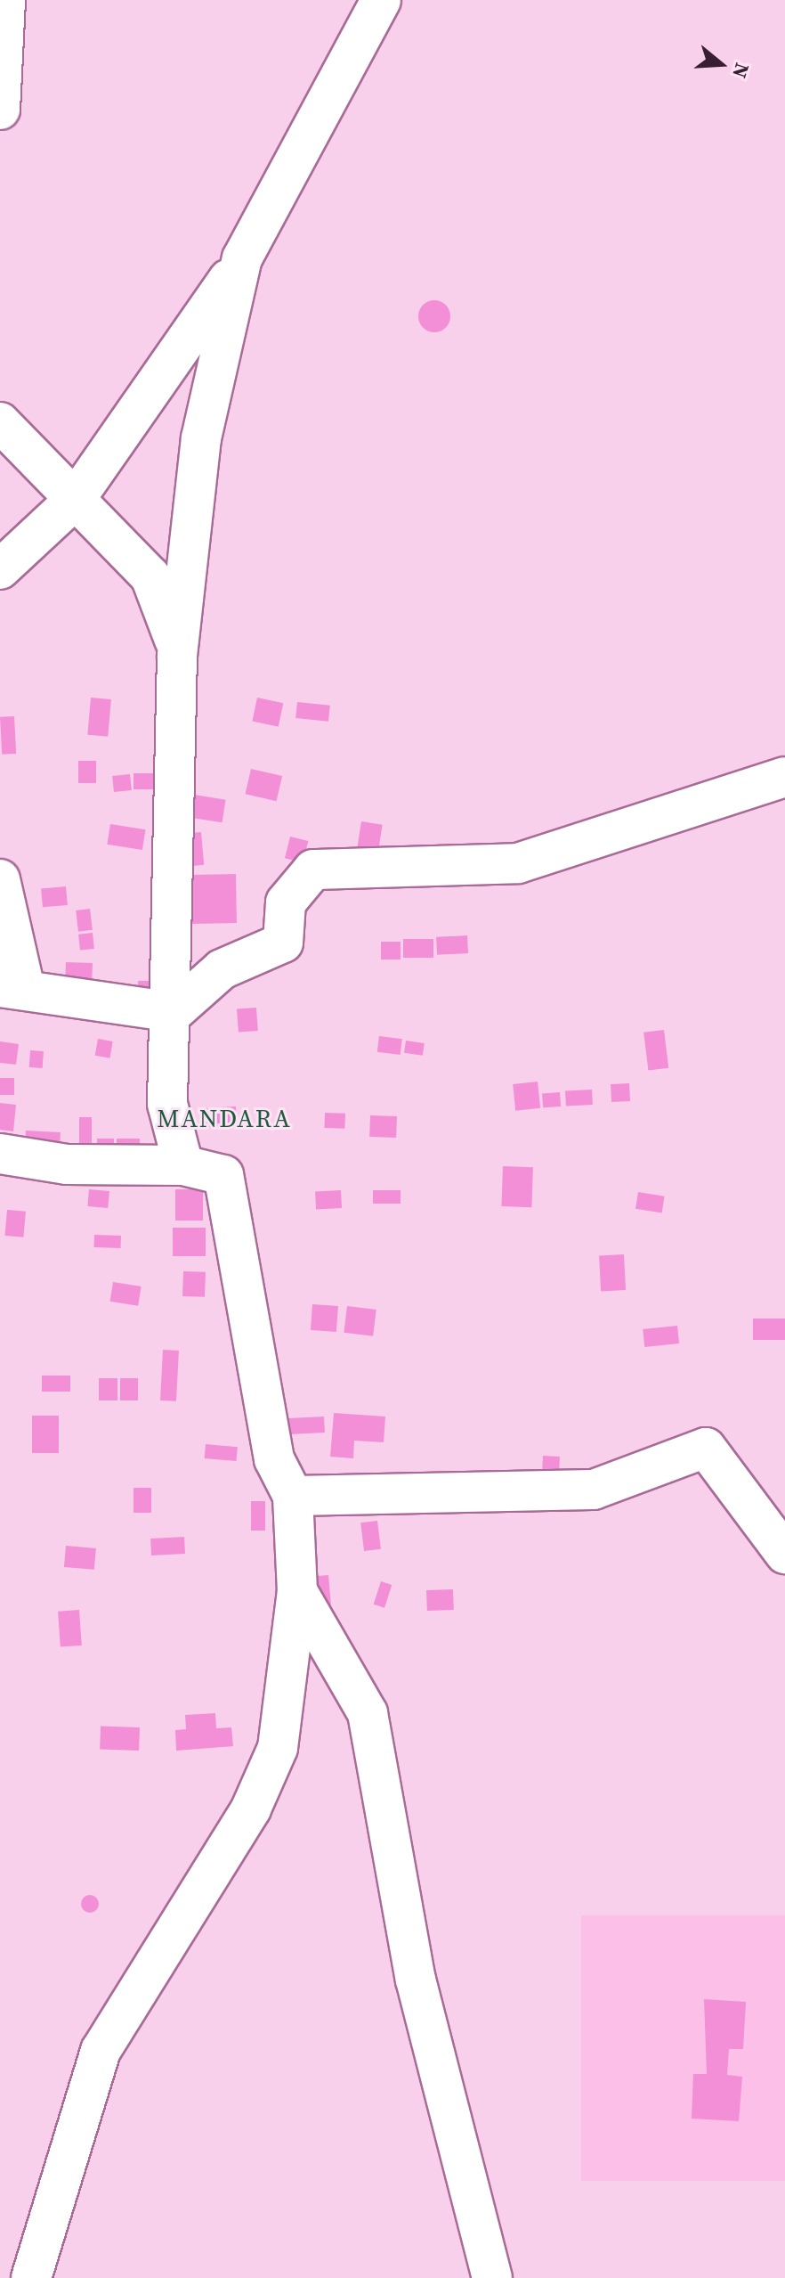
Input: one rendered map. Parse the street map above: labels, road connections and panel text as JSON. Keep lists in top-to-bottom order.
{
  "districts": ["MANDARA"],
  "north": "right"
}
